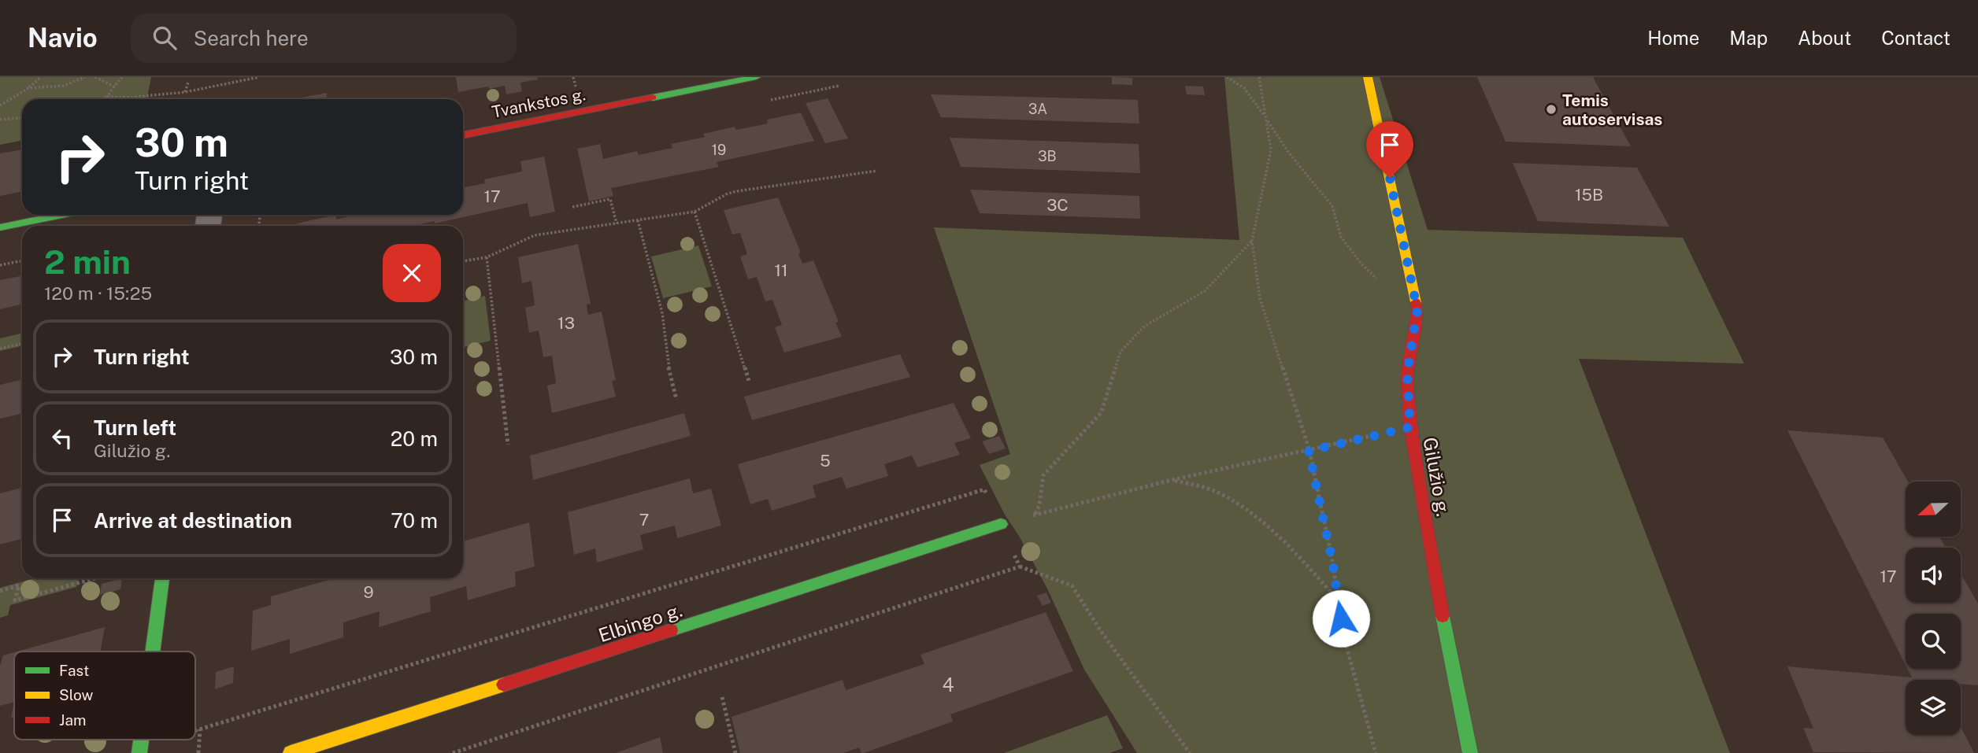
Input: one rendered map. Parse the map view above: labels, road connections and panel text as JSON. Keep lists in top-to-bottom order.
{
  "streets": {
    "street": ["Tvankstos g.", "Gilužio g.", "Elbingo g."]
  },
  "places": ["Temis autoservisas"],
  "house_numbers": [
    "3A",
    "19",
    "3B",
    "15B",
    "17",
    "3C",
    "11",
    "13",
    "5",
    "7",
    "17",
    "9",
    "4"
  ],
  "legend": ["Fast", "Slow", "Jam"],
  "north": "left",
  "page": {
    "header": "Navio",
    "search": "Search here",
    "nav": [
      "Home",
      "Map",
      "About",
      "Contact"
    ],
    "turn": ["30 m", "Turn right"],
    "heading": ["2 min", "120 m · 15:25"],
    "list": [
      {
        "name": "Turn right",
        "value": "30 m"
      },
      {
        "name": "Turn left",
        "note": "Gilužio g.",
        "value": "20 m"
      },
      {
        "name": "Arrive at destination",
        "value": "70 m"
      }
    ]
  }
}
